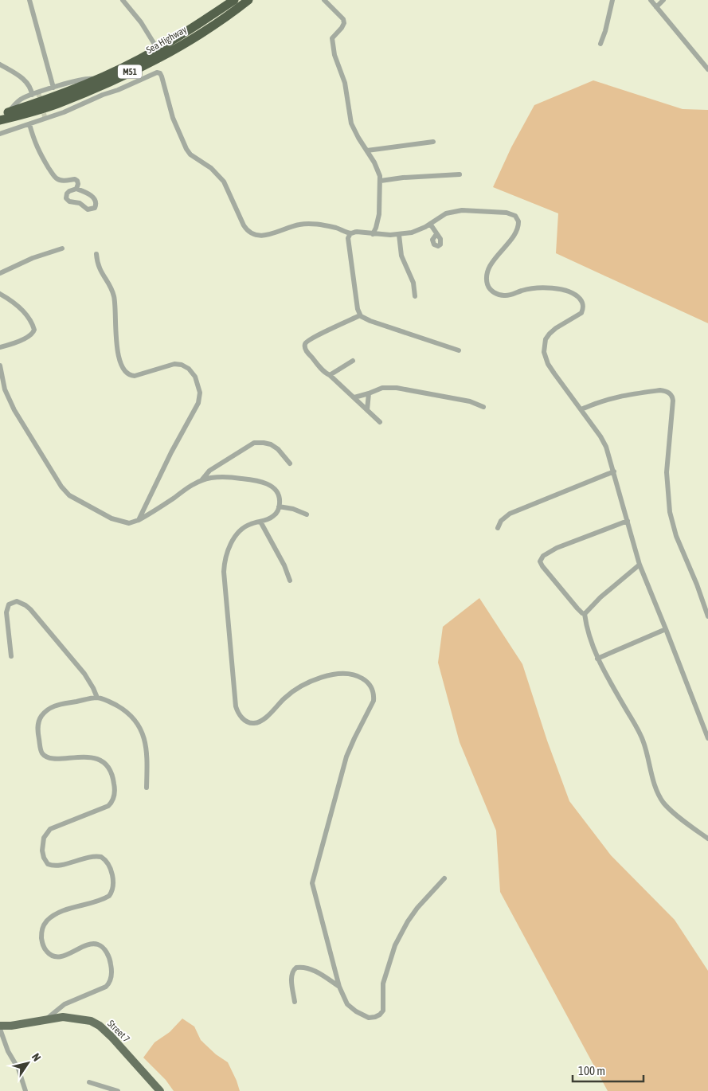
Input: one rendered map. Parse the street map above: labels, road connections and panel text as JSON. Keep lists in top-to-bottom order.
{
  "streets": {
    "highway": ["Sea Highway", "M51"],
    "main road": ["Street 7"]
  },
  "scale_bar": "100 m",
  "north": "top right"
}
